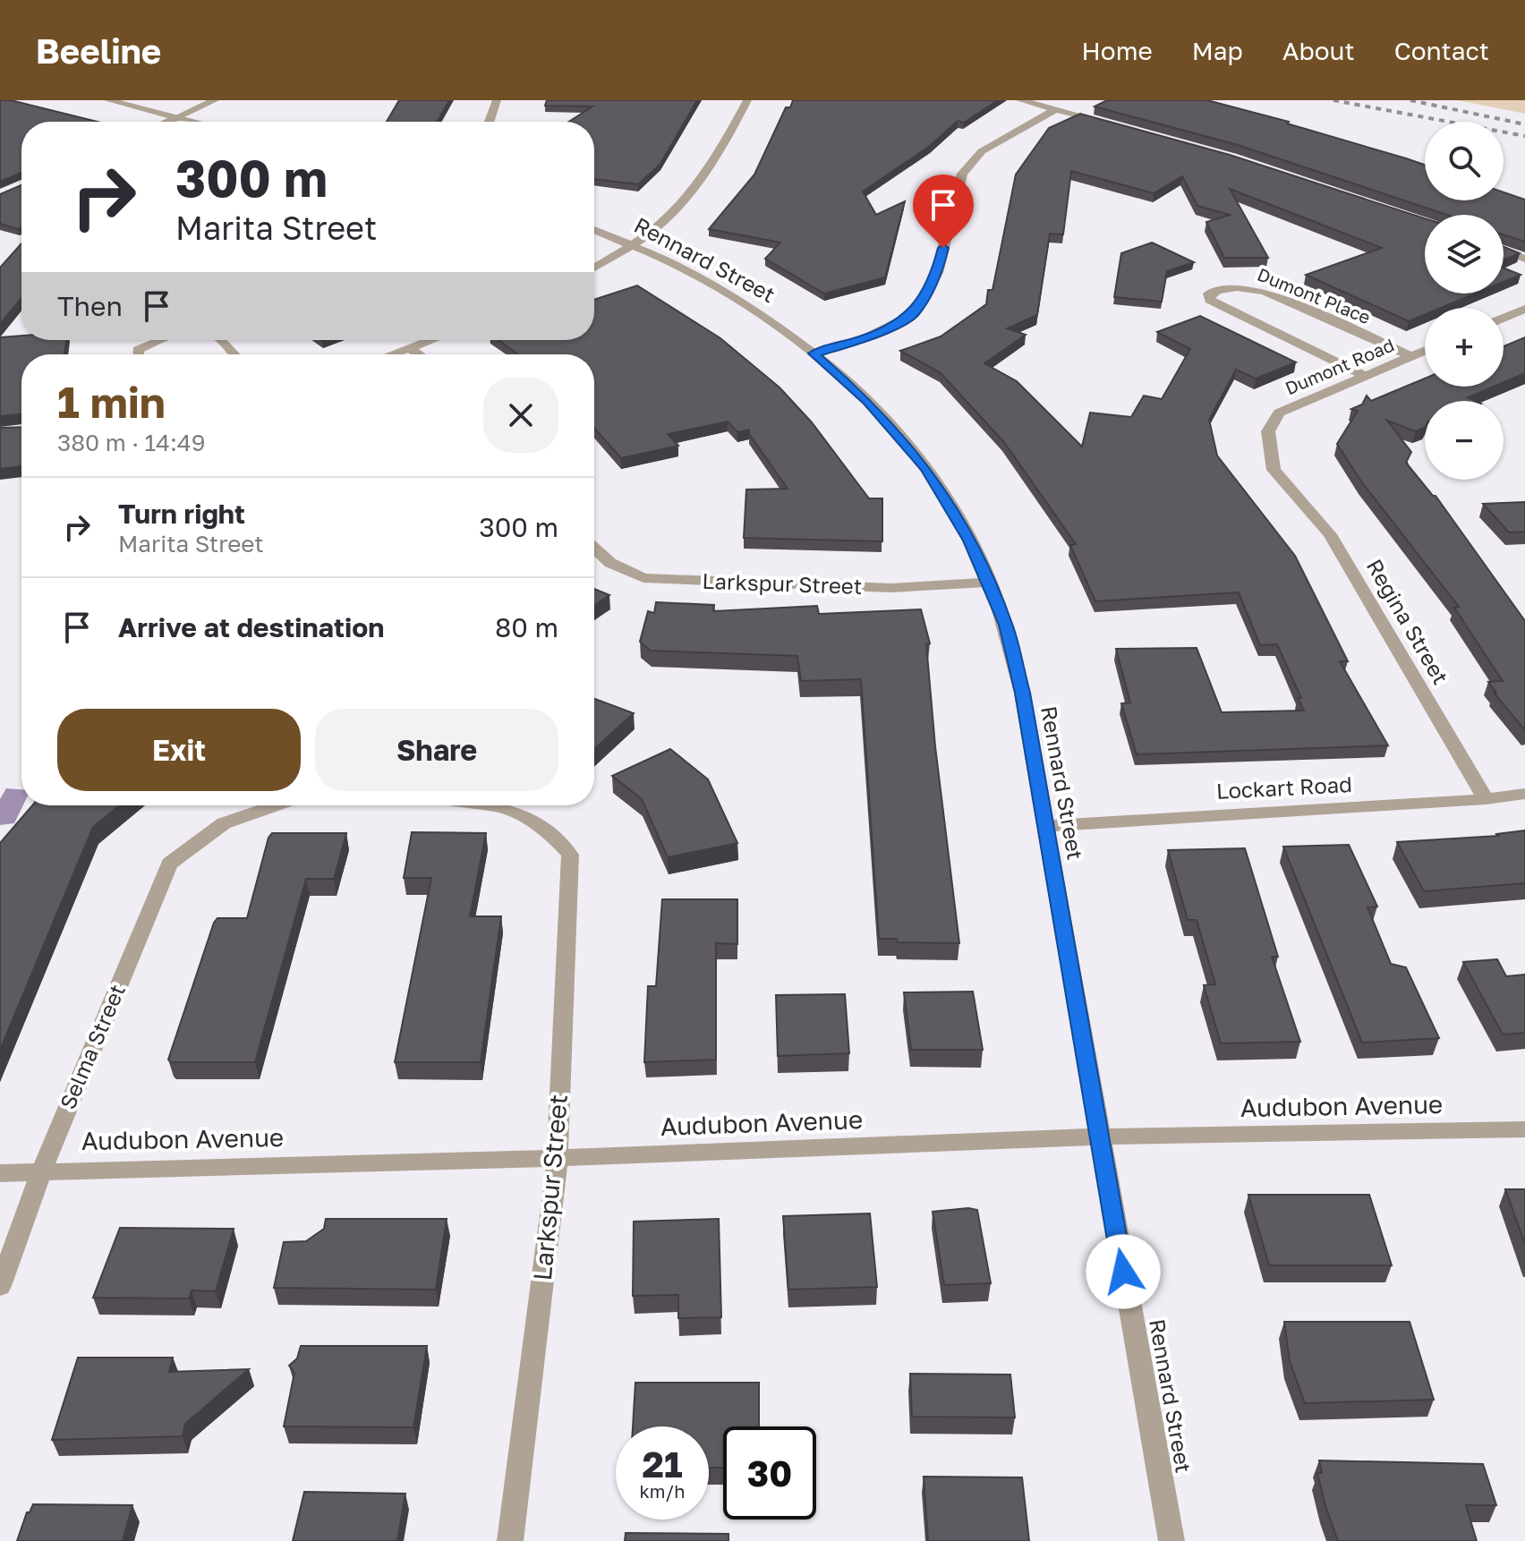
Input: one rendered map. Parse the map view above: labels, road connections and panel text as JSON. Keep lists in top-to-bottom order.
{
  "streets": {
    "street": [
      "Rennard Street",
      "Dumont Place",
      "Dumont Road",
      "Larkspur Street",
      "Regina Street",
      "Lockart Road",
      "Selma Street",
      "Audubon Avenue"
    ]
  },
  "crossings": [
    ["Rennard Street", "Larkspur Street"],
    ["Rennard Street", "Lockart Road"],
    ["Rennard Street", "Audubon Avenue"],
    ["Dumont Place", "Dumont Road"],
    ["Dumont Road", "Regina Street"],
    ["Larkspur Street", "Audubon Avenue"],
    ["Regina Street", "Lockart Road"],
    ["Selma Street", "Audubon Avenue"]
  ],
  "page": {
    "header": "Beeline",
    "nav": [
      "Home",
      "Map",
      "About",
      "Contact"
    ],
    "map_buttons": ["+", "−"],
    "turn": ["300 m", "Marita Street"],
    "then": "Then",
    "heading": ["1 min", "380 m · 14:49"],
    "list": [
      {
        "name": "Turn right",
        "note": "Marita Street",
        "value": "300 m"
      },
      {
        "name": "Arrive at destination",
        "value": "80 m"
      }
    ],
    "buttons": ["Exit", "Share"],
    "speed": "21 km/h",
    "limit": "30"
  }
}
